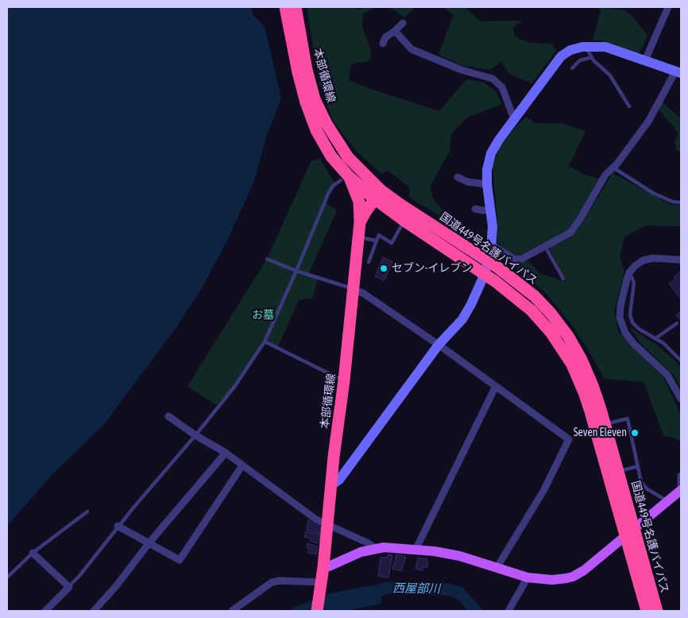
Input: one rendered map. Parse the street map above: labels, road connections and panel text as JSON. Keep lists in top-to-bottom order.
{
  "streets": {
    "highway": ["本部循環線", "国道449号名護バイパス"]
  },
  "crossings": [
    ["本部循環線", "国道449号名護バイパス"]
  ],
  "water": ["西屋部川"],
  "parks": ["お墓"],
  "places": ["セブン-イレブン", "Seven Eleven"]
}
